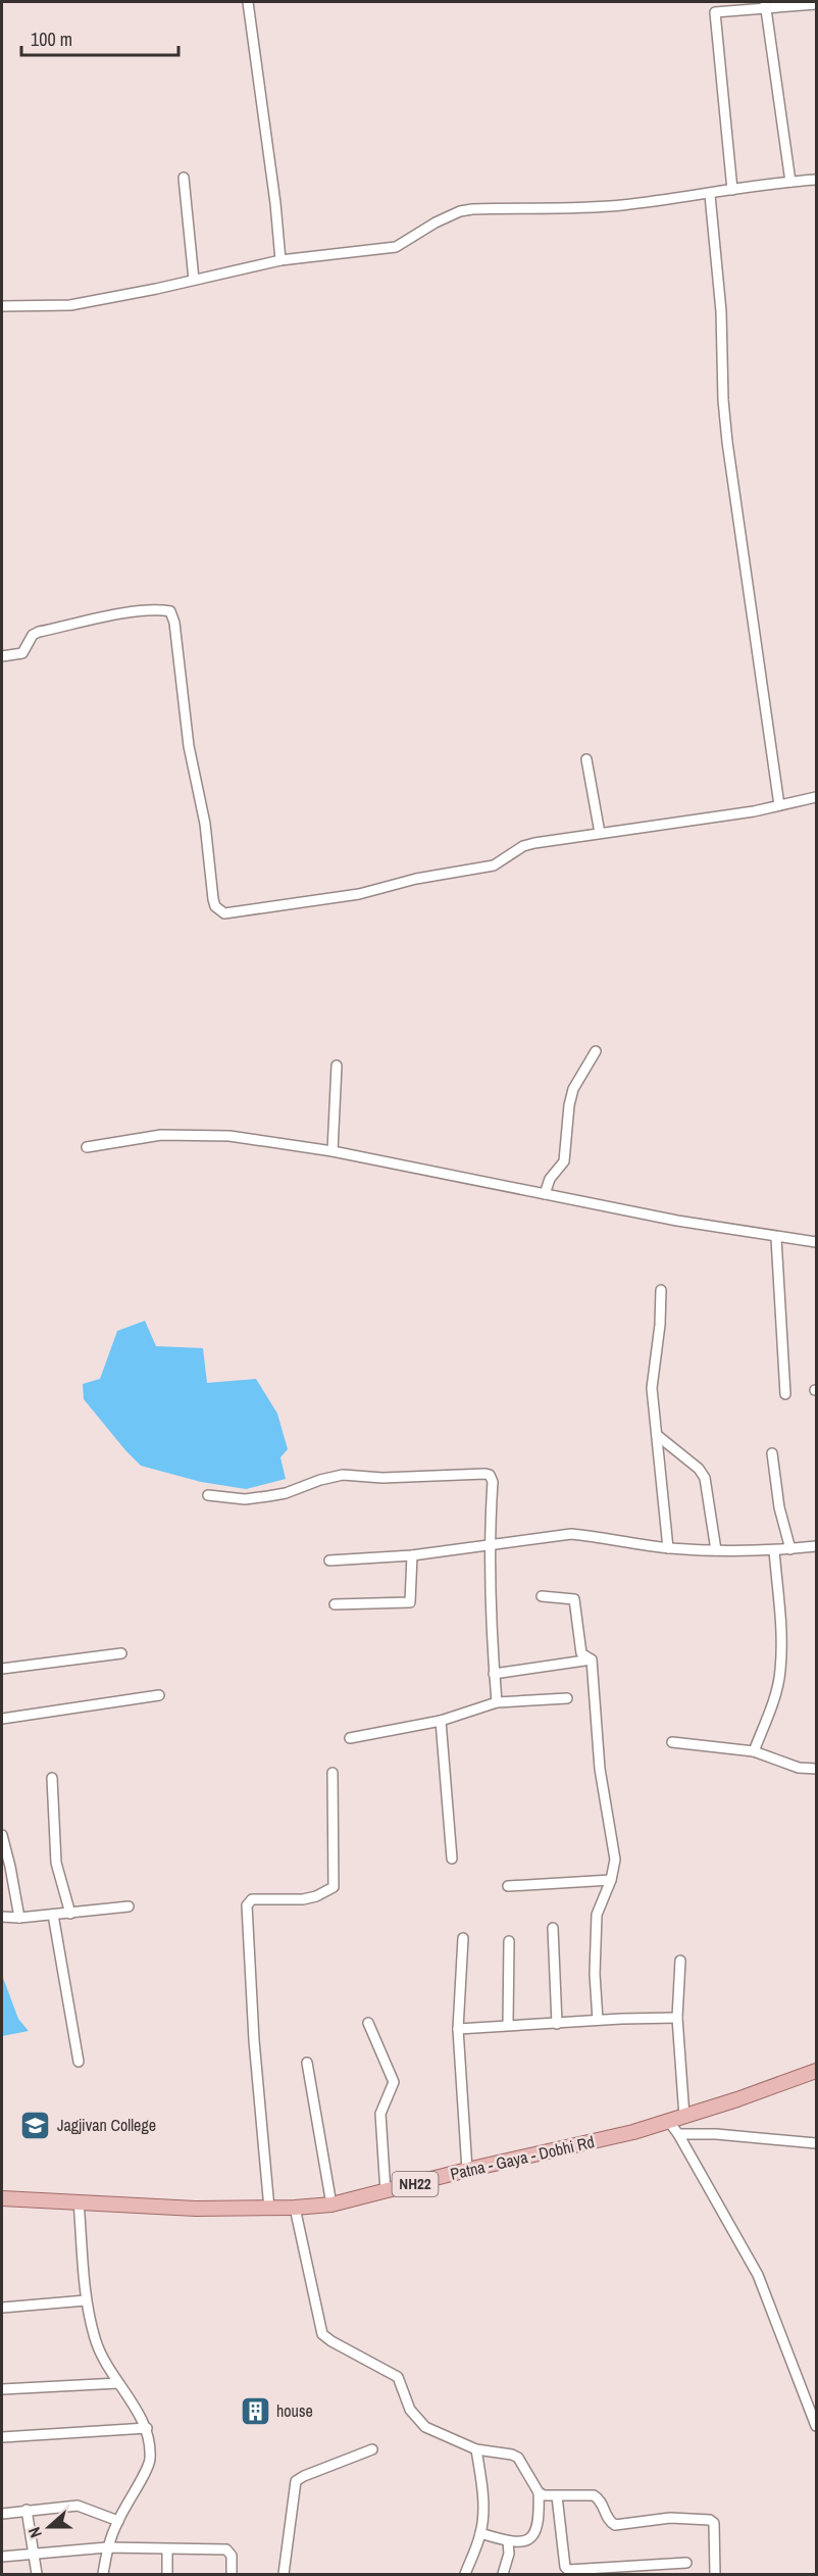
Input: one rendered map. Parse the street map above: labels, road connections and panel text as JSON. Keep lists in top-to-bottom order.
{
  "streets": {
    "main road": ["Patna - Gaya - Dobhi Rd", "NH22"]
  },
  "places": {
    "school or university": ["Jagjivan College"],
    "building": ["house"]
  },
  "scale_bar": "100 m",
  "north": "left"
}
